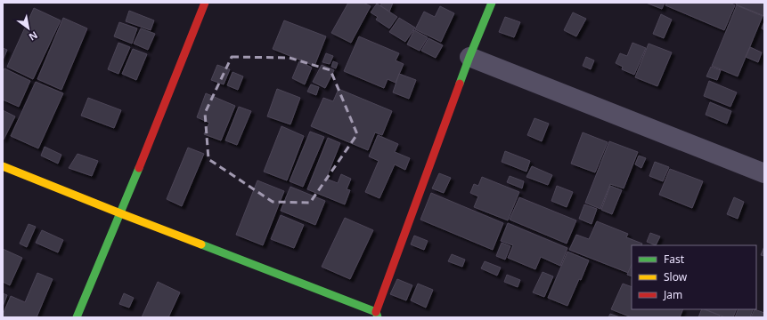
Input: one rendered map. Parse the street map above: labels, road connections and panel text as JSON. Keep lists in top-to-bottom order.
{
  "legend": ["Fast", "Slow", "Jam"],
  "north": "bottom right"
}
